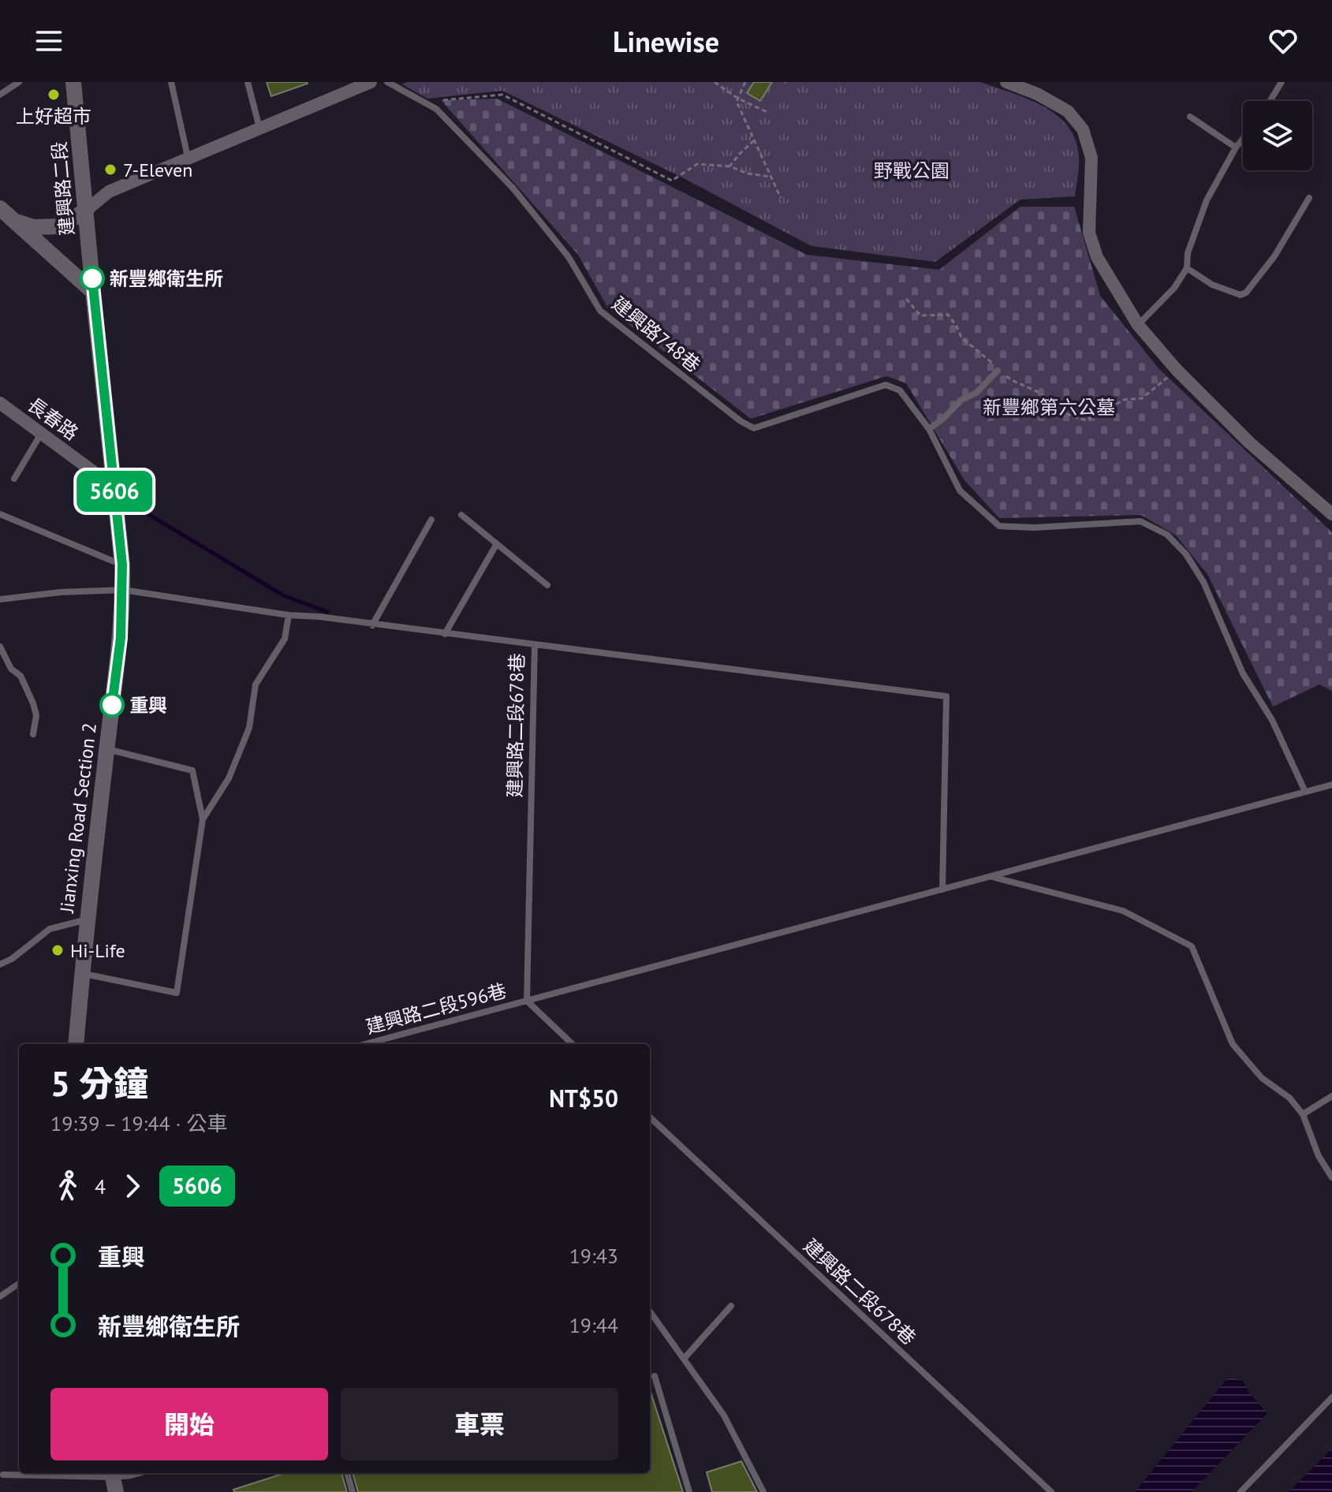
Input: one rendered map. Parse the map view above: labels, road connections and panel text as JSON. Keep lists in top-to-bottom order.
{
  "streets": {
    "street": ["建興路二段", "長春路", "Jianxing Road Section 2"],
    "lane": ["建興路748巷", "建興路二段678巷", "建興路二段596巷"]
  },
  "crossings": [
    ["建興路二段", "Jianxing Road Section 2"],
    ["建興路748巷", "建興路二段596巷"],
    ["長春路", "Jianxing Road Section 2"],
    ["建興路二段678巷", "Jianxing Road Section 2"],
    ["建興路二段678巷", "建興路二段596巷"]
  ],
  "parks": ["野戰公園", "新豐鄉第六公墓"],
  "places": [
    "上好超市",
    "7-Eleven",
    "新豐鄉衛生所",
    "重興",
    "Hi-Life"
  ],
  "lines": ["bus line 5606"],
  "page": {
    "header": "Linewise",
    "on_map": "5606",
    "heading": ["5 分鐘", "19:39 – 19:44 · 公車", "NT$50"],
    "legs": ["4", "5606"],
    "list": [
      {
        "name": "重興",
        "value": "19:43"
      },
      {
        "name": "新豐鄉衛生所",
        "value": "19:44"
      }
    ],
    "buttons": ["開始", "車票"]
  }
}
